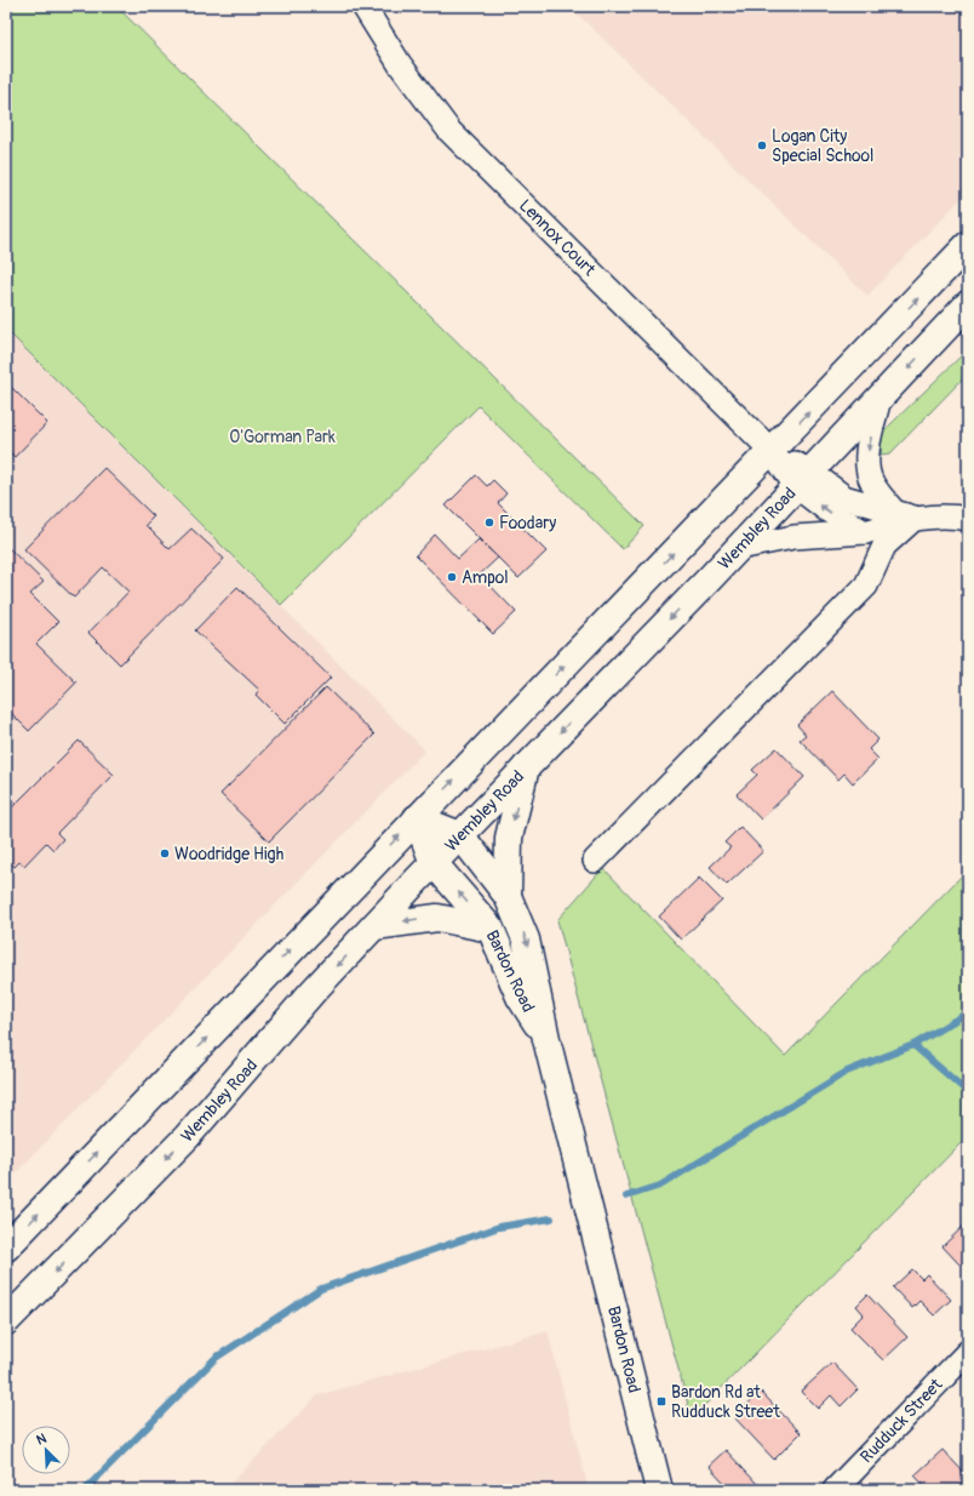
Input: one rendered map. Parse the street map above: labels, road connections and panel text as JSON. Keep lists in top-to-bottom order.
{
  "streets": {
    "main road": ["Wembley Road", "Bardon Road"],
    "street": ["Lennox Court", "Rudduck Street"]
  },
  "crossings": [
    ["Lennox Court", "Wembley Road"],
    ["Wembley Road", "Bardon Road"]
  ],
  "parks": ["O'Gorman Park"],
  "places": {
    "other": [
      "Logan City Special School",
      "Foodary",
      "Ampol",
      "Woodridge High"
    ],
    "transit": ["Bardon Rd at Rudduck Street"]
  },
  "north": "top left"
}
